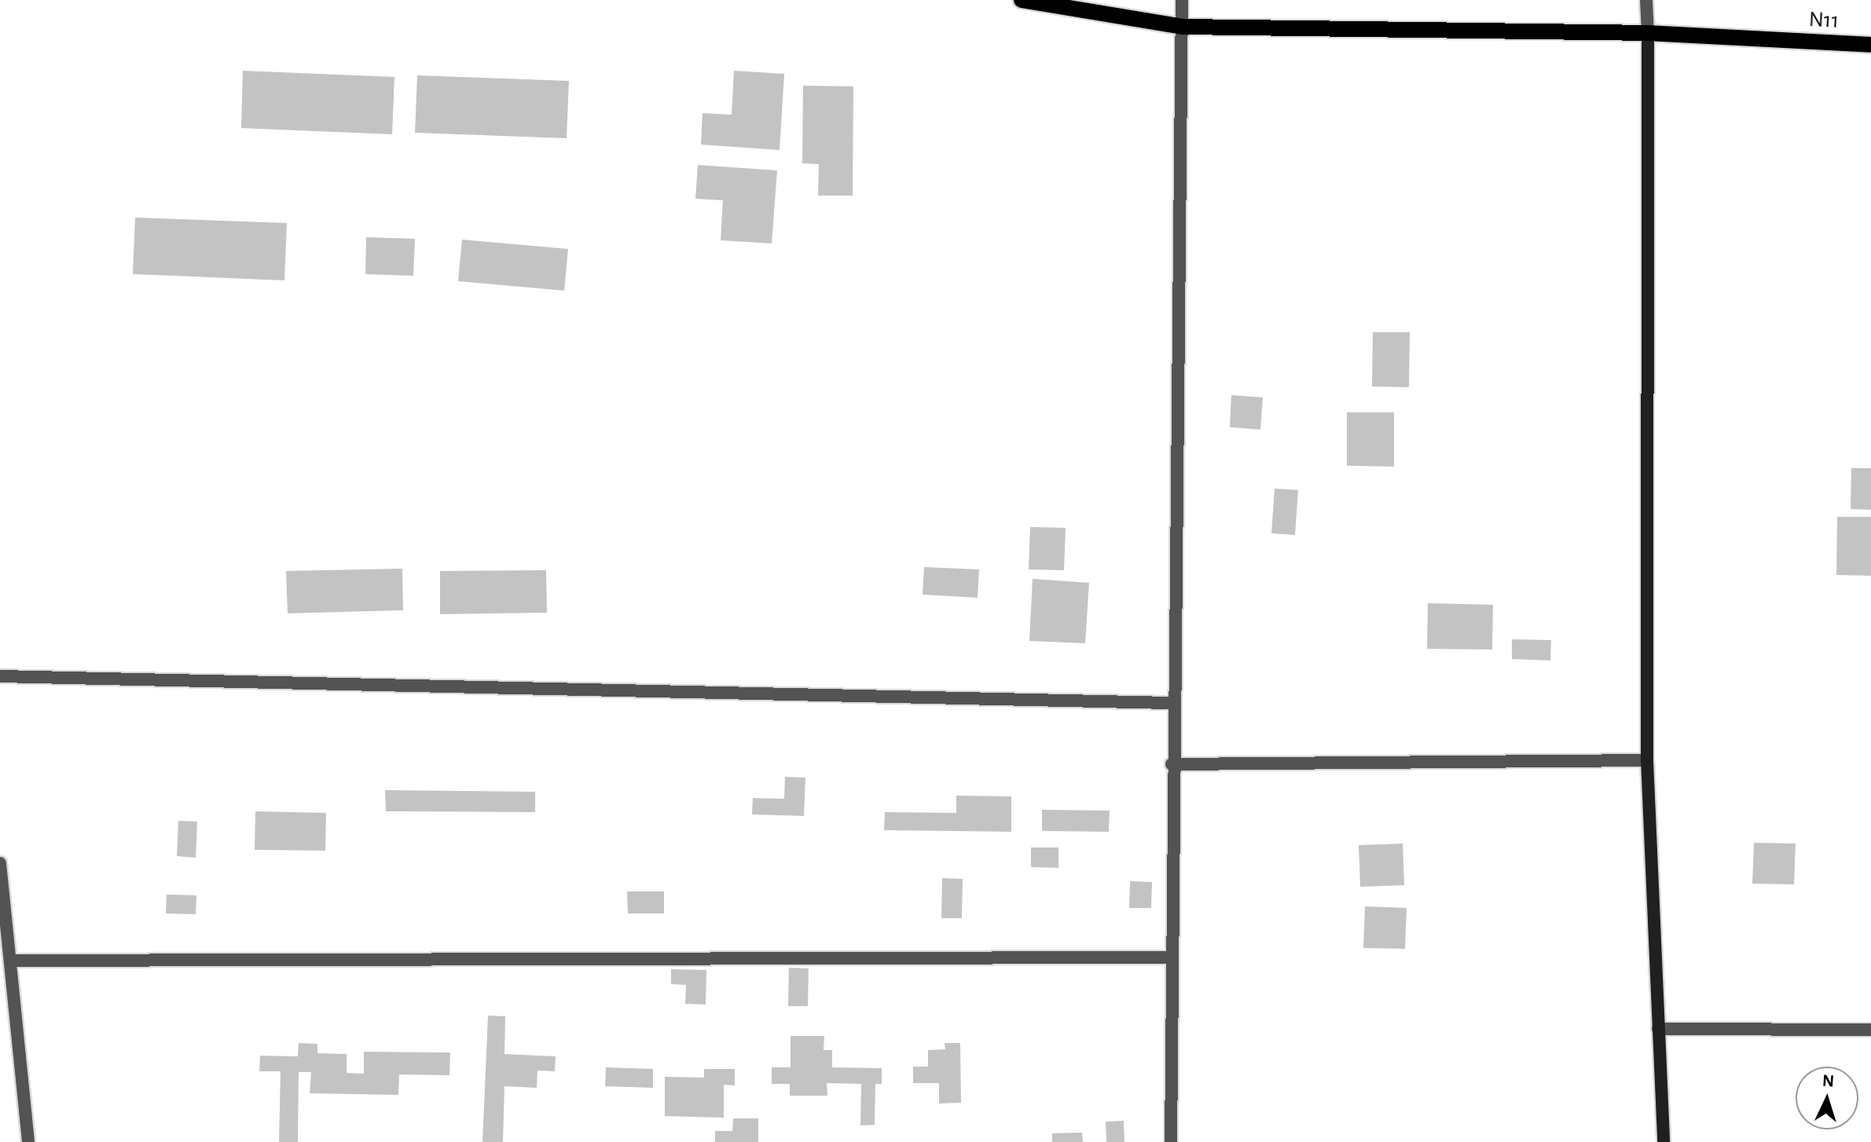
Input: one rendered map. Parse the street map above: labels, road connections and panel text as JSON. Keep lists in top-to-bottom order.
{
  "streets": {
    "main road": ["N11"]
  },
  "north": "top"
}
